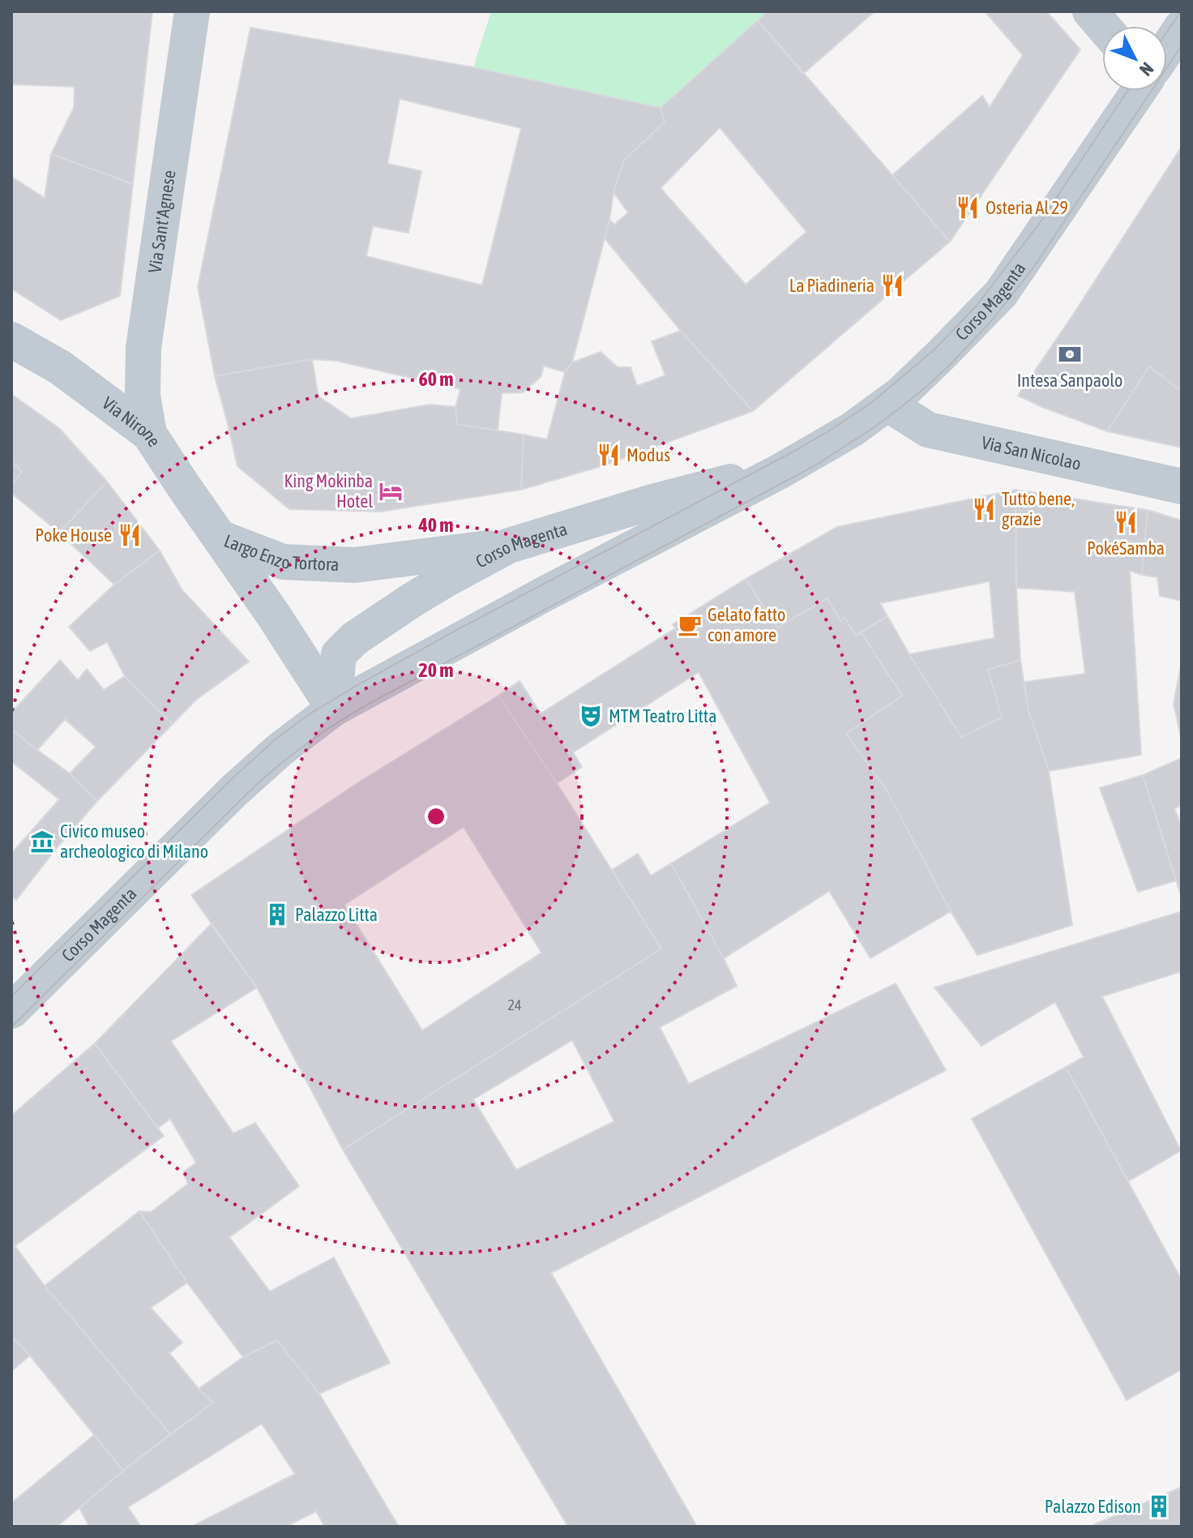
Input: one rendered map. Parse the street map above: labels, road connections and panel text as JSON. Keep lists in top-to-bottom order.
{
  "streets": {
    "street": [
      "Via Sant'Agnese",
      "Corso Magenta",
      "Via Nirone",
      "Via San Nicolao",
      "Largo Enzo Tortora"
    ]
  },
  "crossings": [
    ["Via Sant'Agnese", "Via Nirone"],
    ["Corso Magenta", "Via San Nicolao"],
    ["Corso Magenta", "Largo Enzo Tortora"],
    ["Via Nirone", "Largo Enzo Tortora"]
  ],
  "places": {
    "restaurant": [
      "Osteria Al 29",
      "La Piadineria",
      "Modus",
      "Tutto bene, grazie",
      "PokéSamba",
      "Poke House"
    ],
    "bank": ["Intesa Sanpaolo"],
    "hotel": ["King Mokinba Hotel"],
    "cafe": ["Gelato fatto con amore"],
    "theatre": ["MTM Teatro Litta"],
    "museum": ["Civico museo archeologico di Milano"],
    "building": ["Palazzo Litta", "Palazzo Edison"]
  },
  "house_numbers": ["24"],
  "north": "bottom right",
  "rings": ["60 m", "40 m", "20 m"]
}
